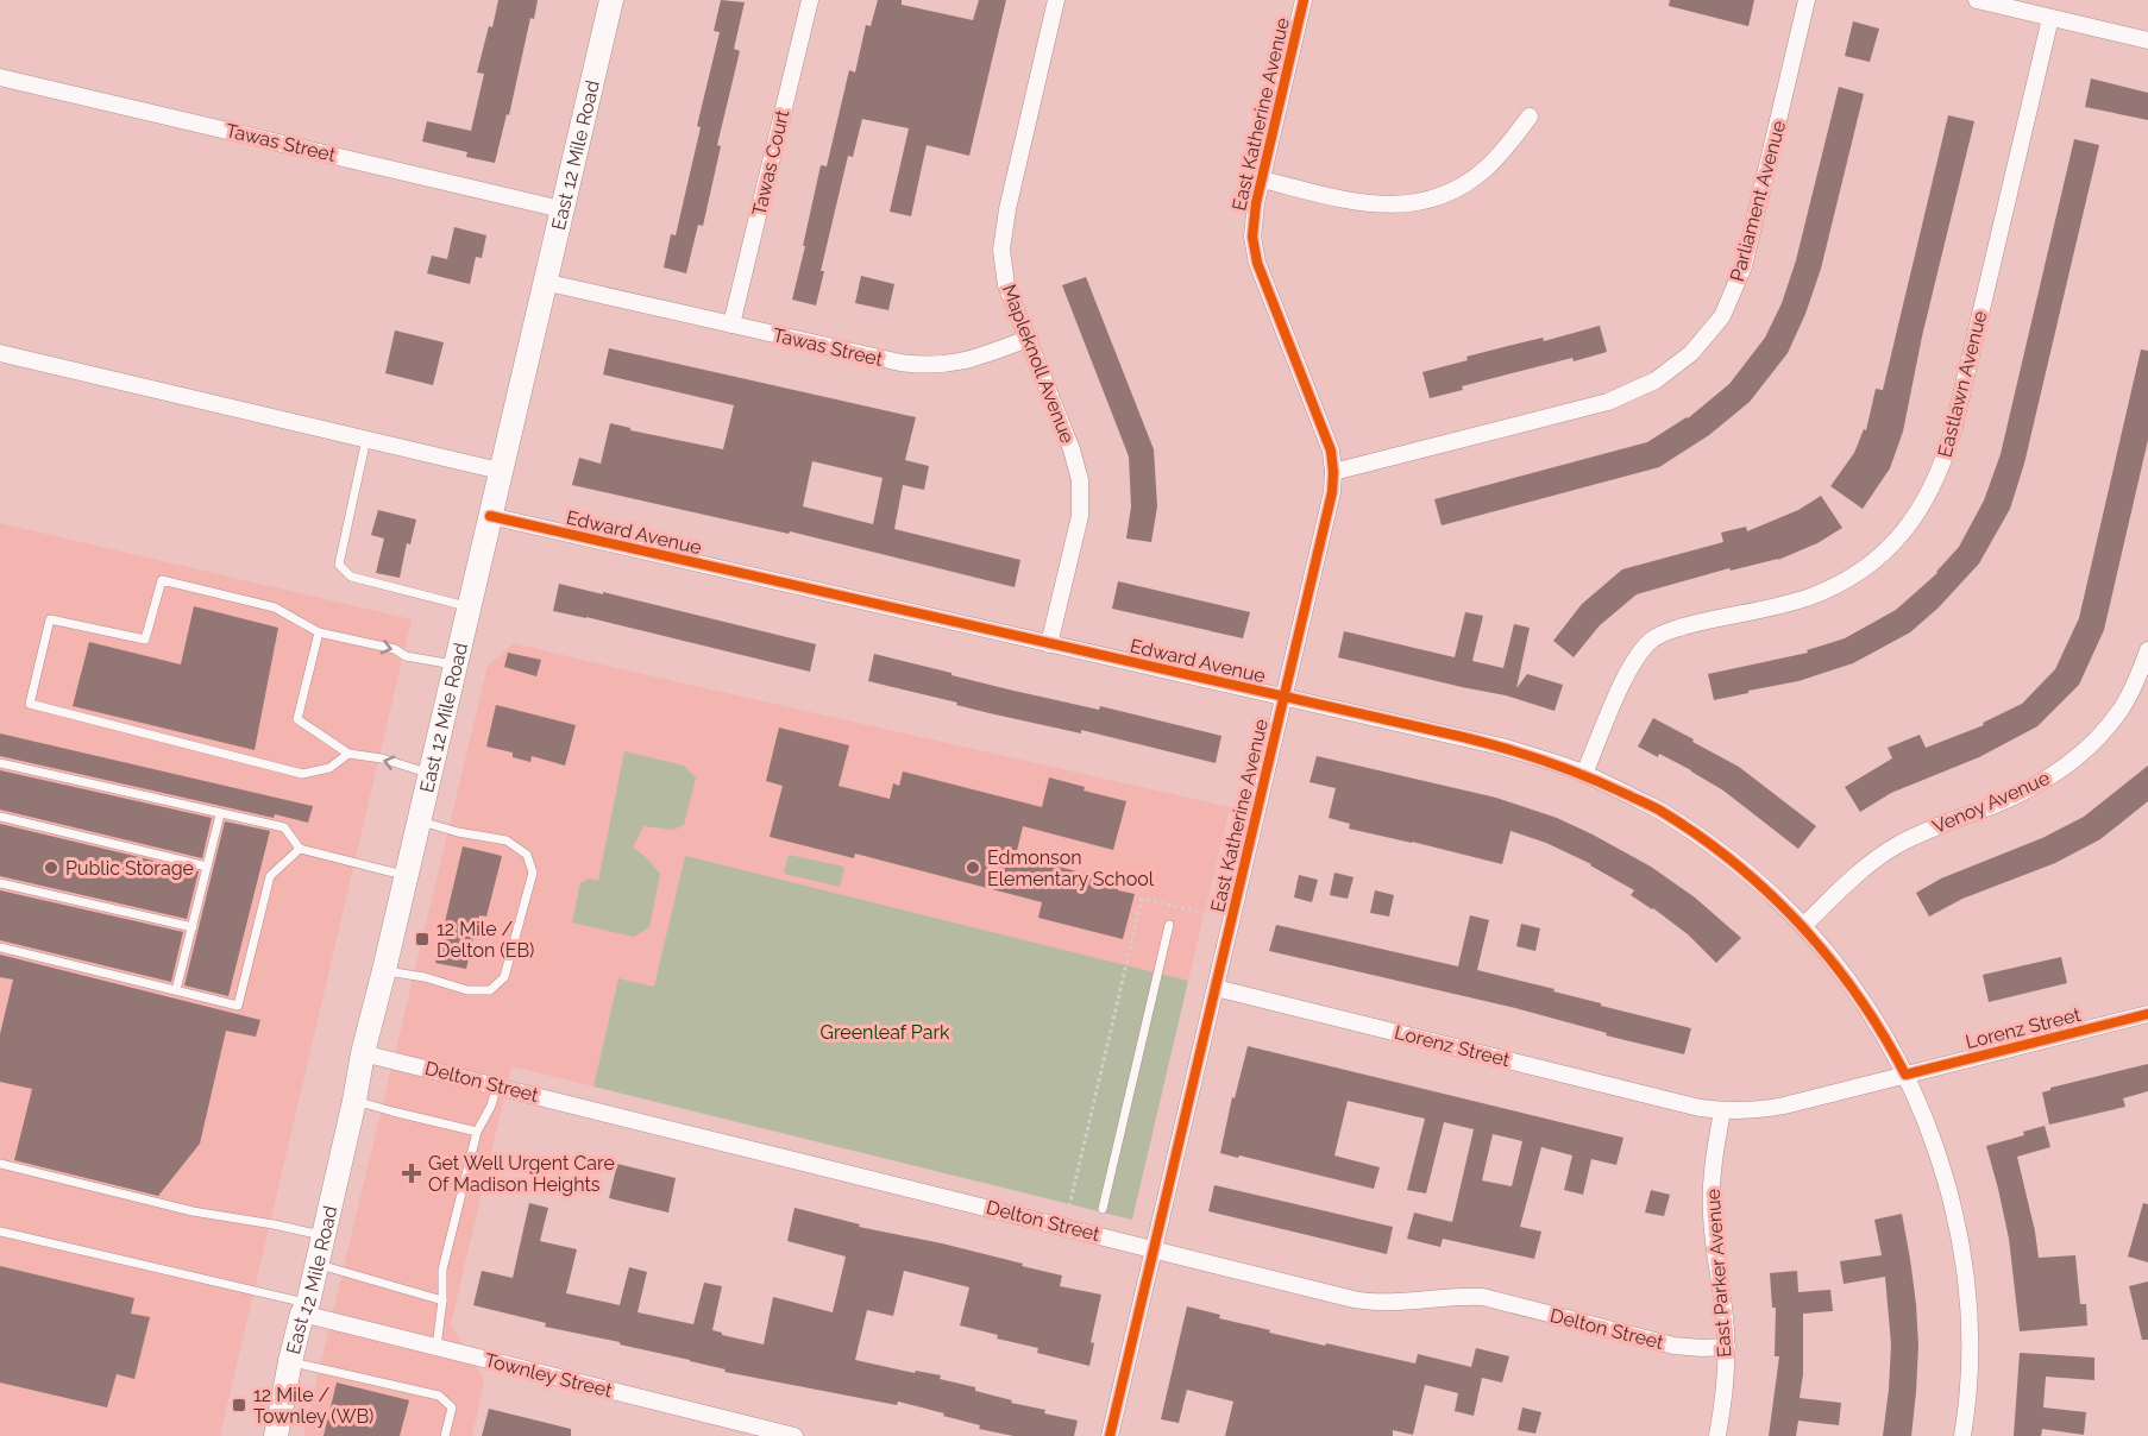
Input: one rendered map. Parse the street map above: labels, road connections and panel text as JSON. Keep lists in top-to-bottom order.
{
  "streets": {
    "main road": ["East 12 Mile Road"],
    "street": [
      "East Katherine Avenue",
      "Tawas Street",
      "Tawas Court",
      "Parliament Avenue",
      "Mapleknoll Avenue",
      "Eastlawn Avenue",
      "Edward Avenue",
      "Venoy Avenue",
      "Lorenz Street",
      "Delton Street",
      "East Parker Avenue",
      "Townley Street"
    ]
  },
  "crossings": [
    ["East Katherine Avenue", "Parliament Avenue"],
    ["East Katherine Avenue", "Edward Avenue"],
    ["East Katherine Avenue", "Lorenz Street"],
    ["East Katherine Avenue", "Delton Street"],
    ["Tawas Street", "East 12 Mile Road"],
    ["Tawas Street", "Tawas Court"],
    ["Tawas Street", "Mapleknoll Avenue"],
    ["East 12 Mile Road", "Edward Avenue"],
    ["East 12 Mile Road", "Delton Street"],
    ["East 12 Mile Road", "Townley Street"],
    ["Mapleknoll Avenue", "Edward Avenue"],
    ["Eastlawn Avenue", "Edward Avenue"],
    ["Edward Avenue", "Venoy Avenue"],
    ["Edward Avenue", "Lorenz Street"],
    ["Lorenz Street", "East Parker Avenue"],
    ["Delton Street", "East Parker Avenue"]
  ],
  "parks": ["Greenleaf Park"],
  "places": {
    "other": ["Public Storage", "Edmonson Elementary School"],
    "transit": ["12 Mile / Delton (EB)", "12 Mile / Townley (WB)"],
    "health": ["Get Well Urgent Care Of Madison Heights"]
  }
}
